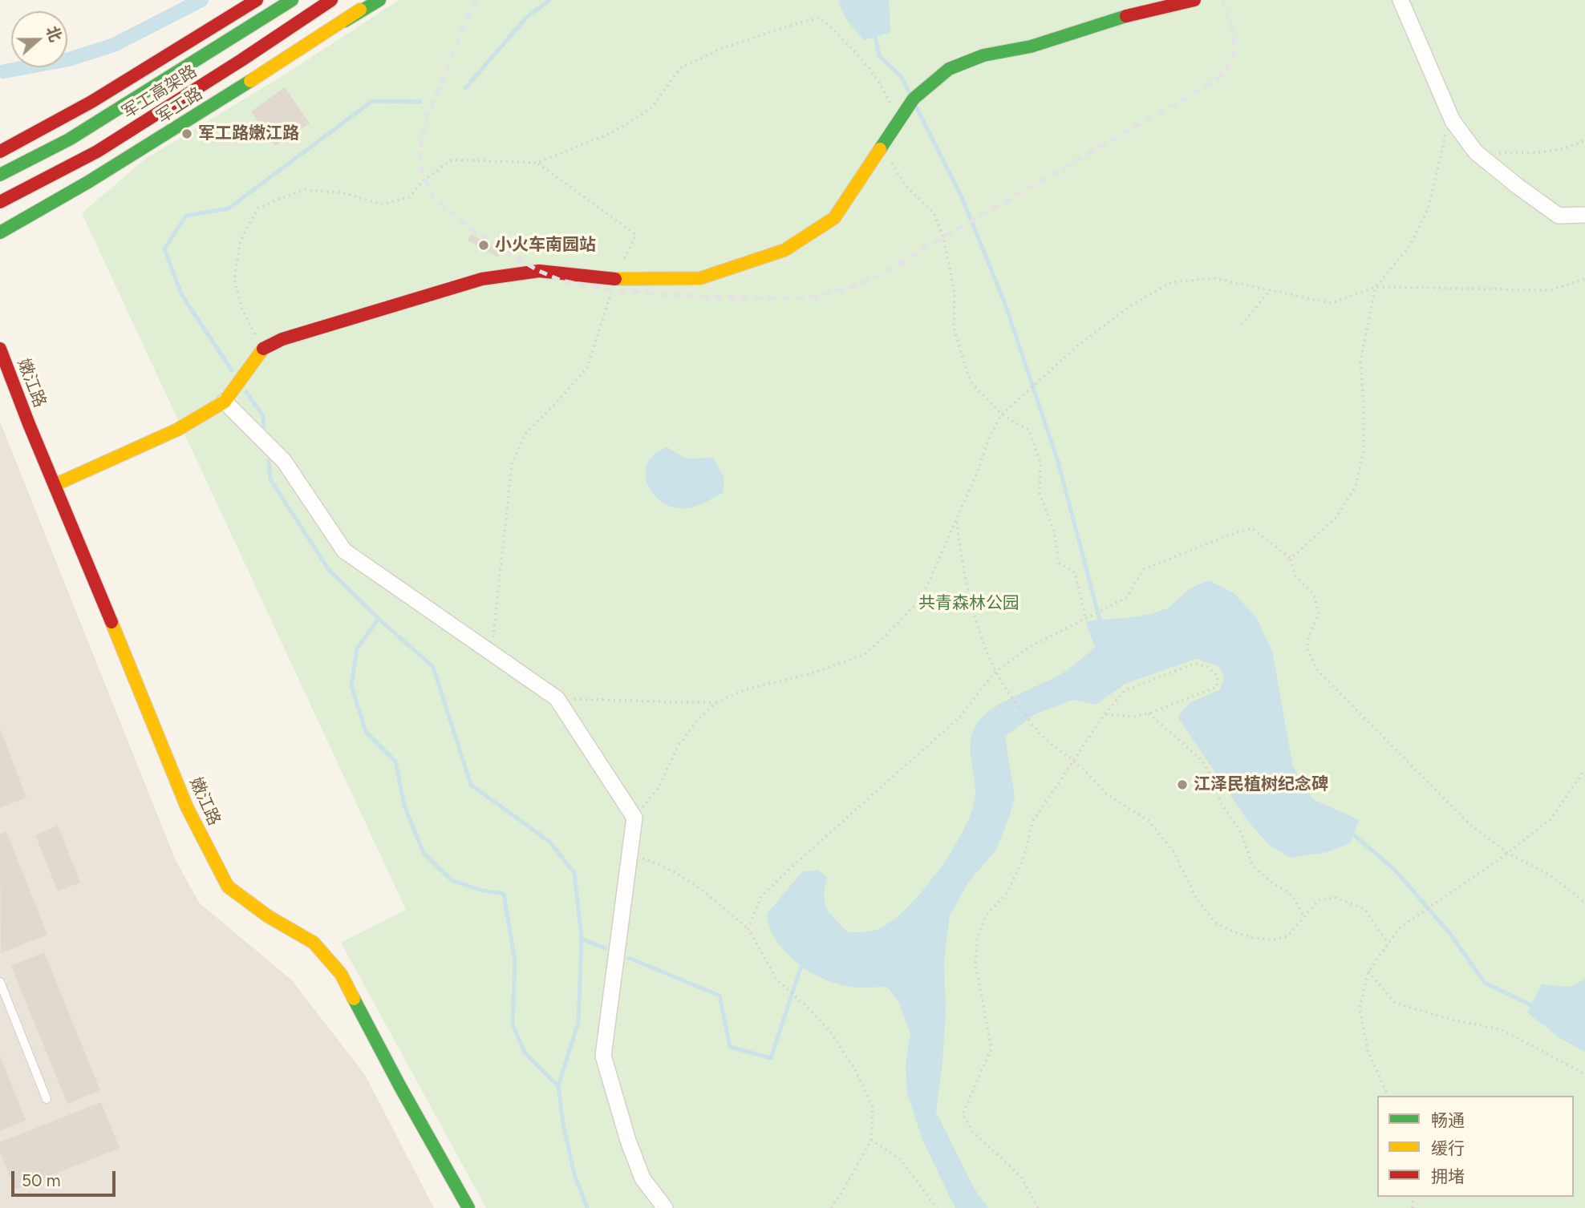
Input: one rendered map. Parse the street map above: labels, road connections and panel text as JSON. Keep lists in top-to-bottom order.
{
  "streets": {
    "main road": ["军工高架路", "军工路", "嫩江路"]
  },
  "parks": ["共青森林公园"],
  "places": ["军工路嫩江路", "小火车南园站", "江泽民植树纪念碑"],
  "legend": ["畅通", "缓行", "拥堵"],
  "scale_bar": "50 m",
  "north": "right"
}
